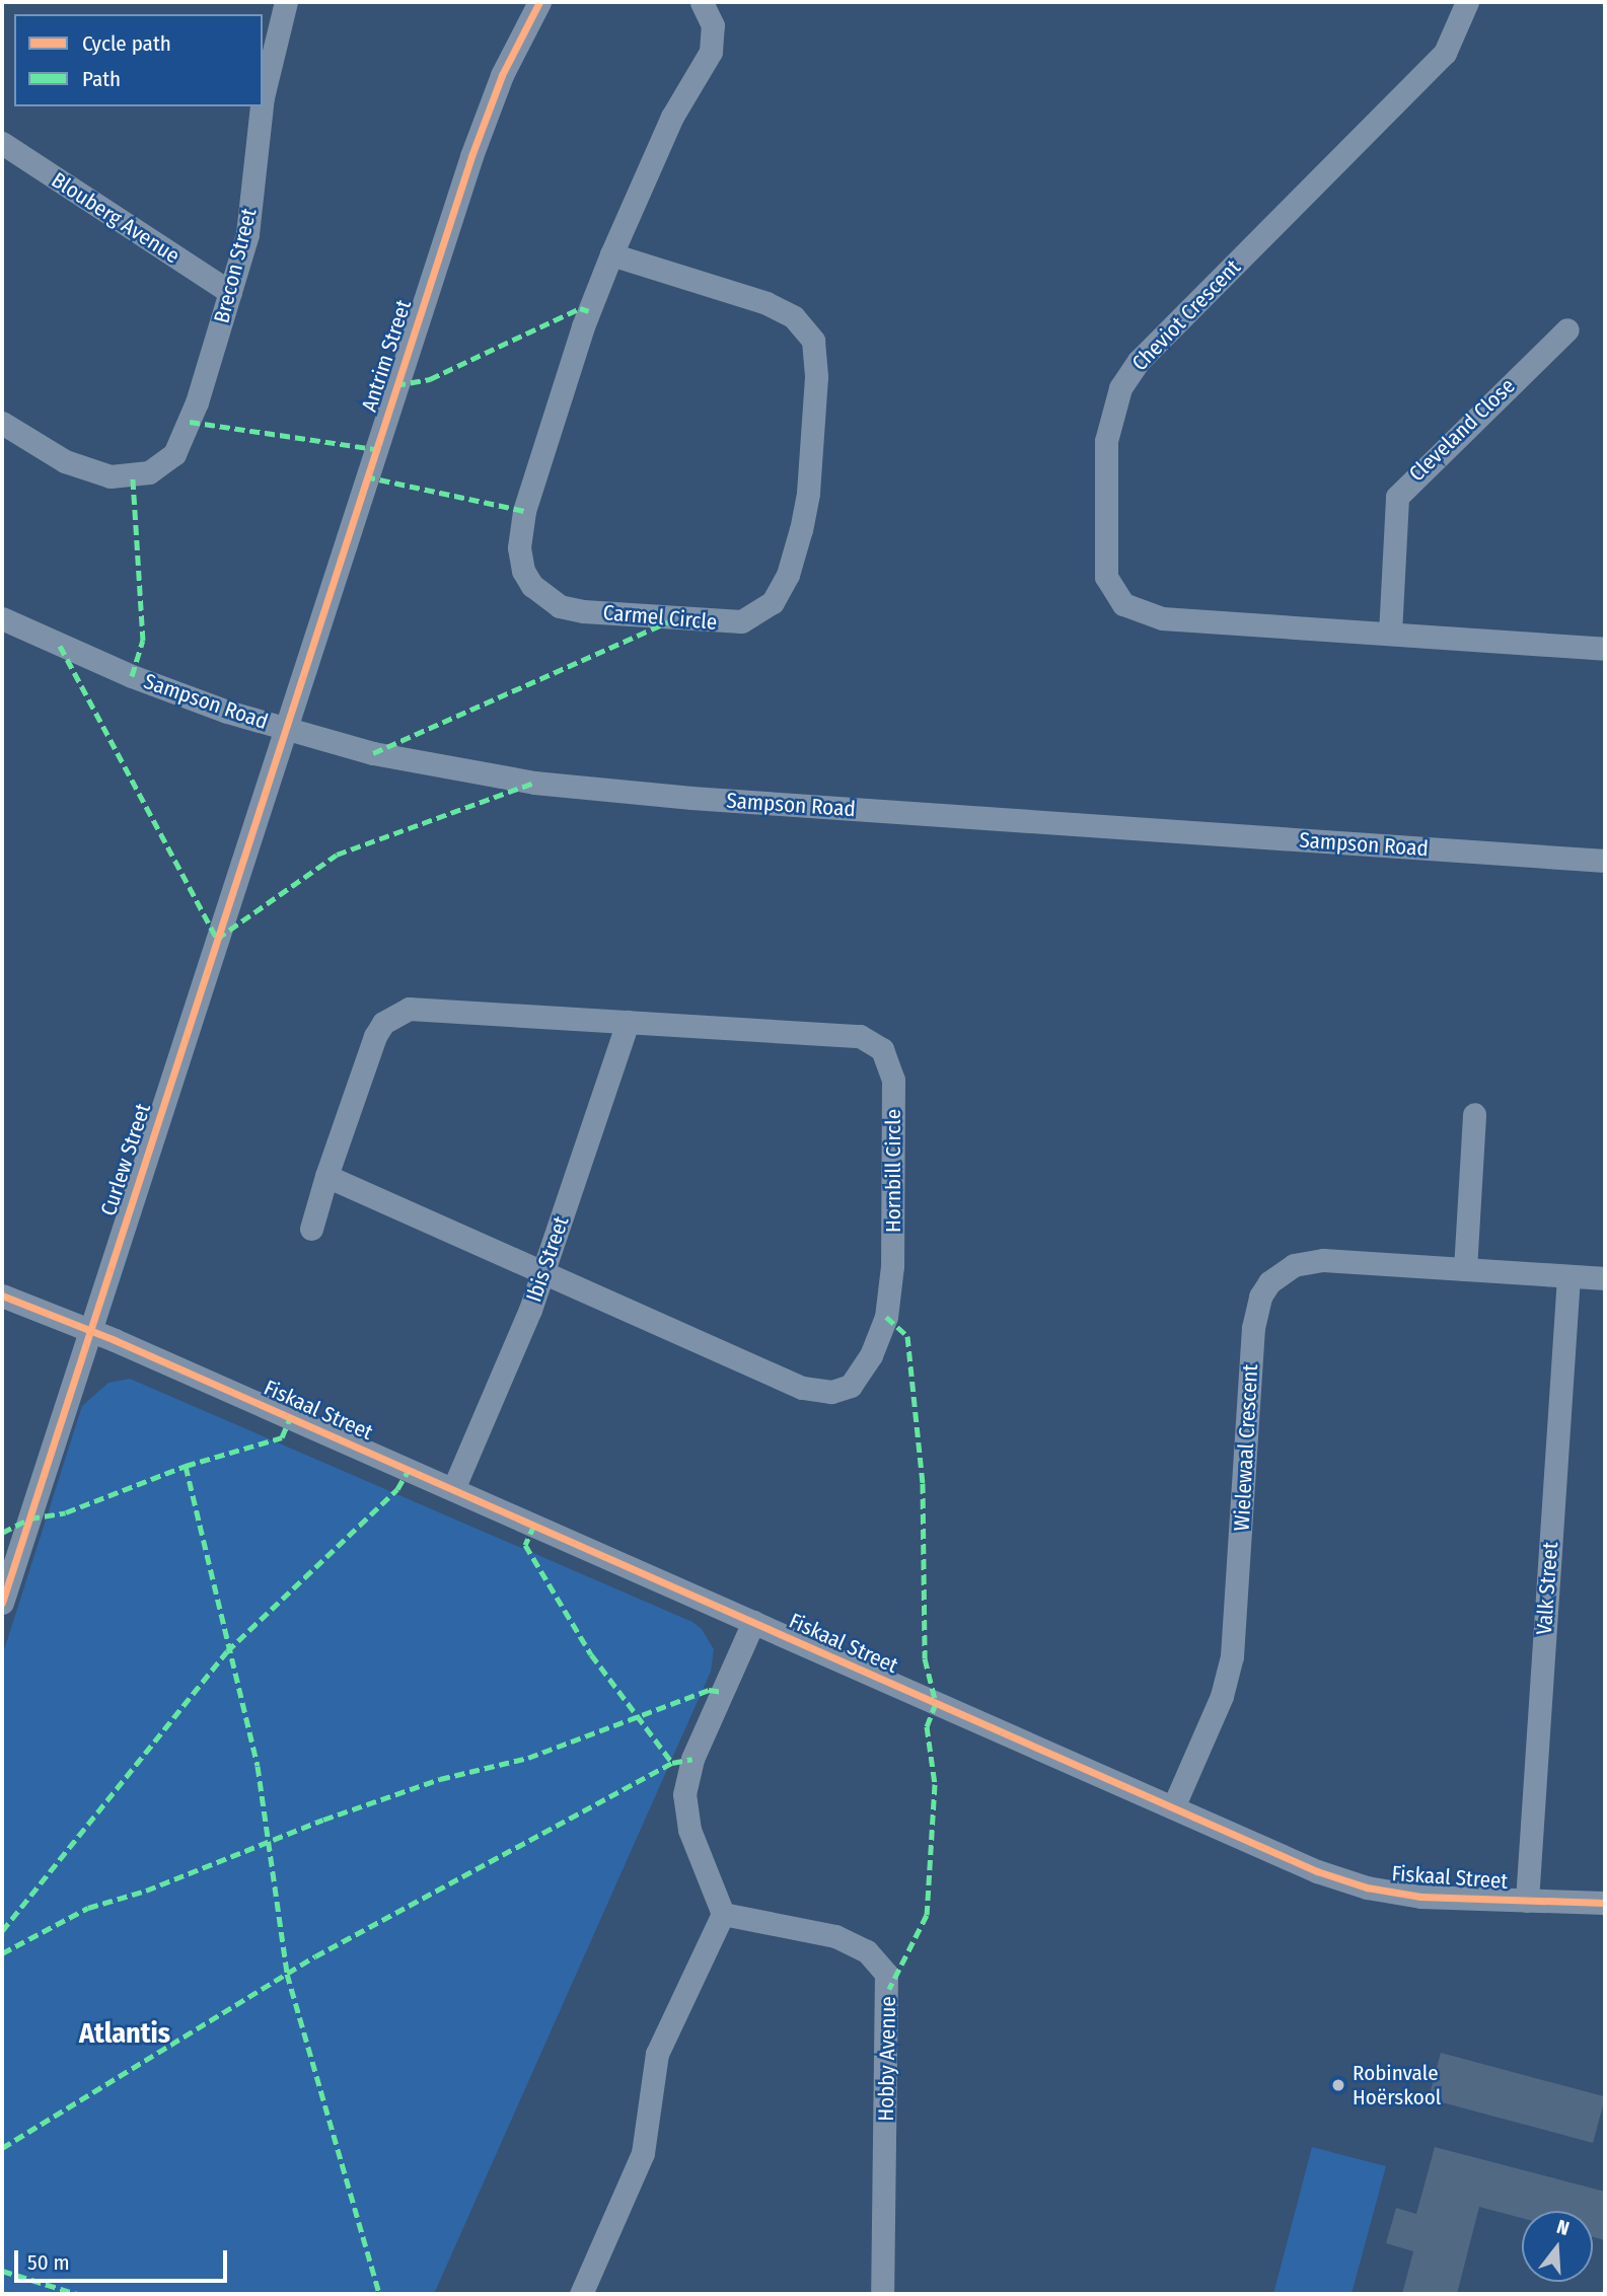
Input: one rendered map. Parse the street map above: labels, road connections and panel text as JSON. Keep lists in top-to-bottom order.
{
  "streets": {
    "street": [
      "Blouberg Avenue",
      "Brecon Street",
      "Cheviot Crescent",
      "Antrim Street",
      "Cleveland Close",
      "Carmel Circle",
      "Sampson Road",
      "Curlew Street",
      "Hornbill Circle",
      "Ibis Street",
      "Fiskaal Street",
      "Wielewaal Crescent",
      "Valk Street",
      "Hobby Avenue"
    ]
  },
  "crossings": [
    ["Blouberg Avenue", "Brecon Street"],
    ["Cheviot Crescent", "Cleveland Close"],
    ["Antrim Street", "Sampson Road"],
    ["Antrim Street", "Curlew Street"],
    ["Sampson Road", "Curlew Street"],
    ["Curlew Street", "Fiskaal Street"],
    ["Hornbill Circle", "Ibis Street"],
    ["Ibis Street", "Fiskaal Street"],
    ["Fiskaal Street", "Wielewaal Crescent"],
    ["Fiskaal Street", "Valk Street"],
    ["Wielewaal Crescent", "Valk Street"]
  ],
  "districts": ["Atlantis"],
  "places": ["Robinvale Hoërskool"],
  "legend": ["Cycle path", "Path"],
  "scale_bar": "50 m",
  "north": "top"
}
